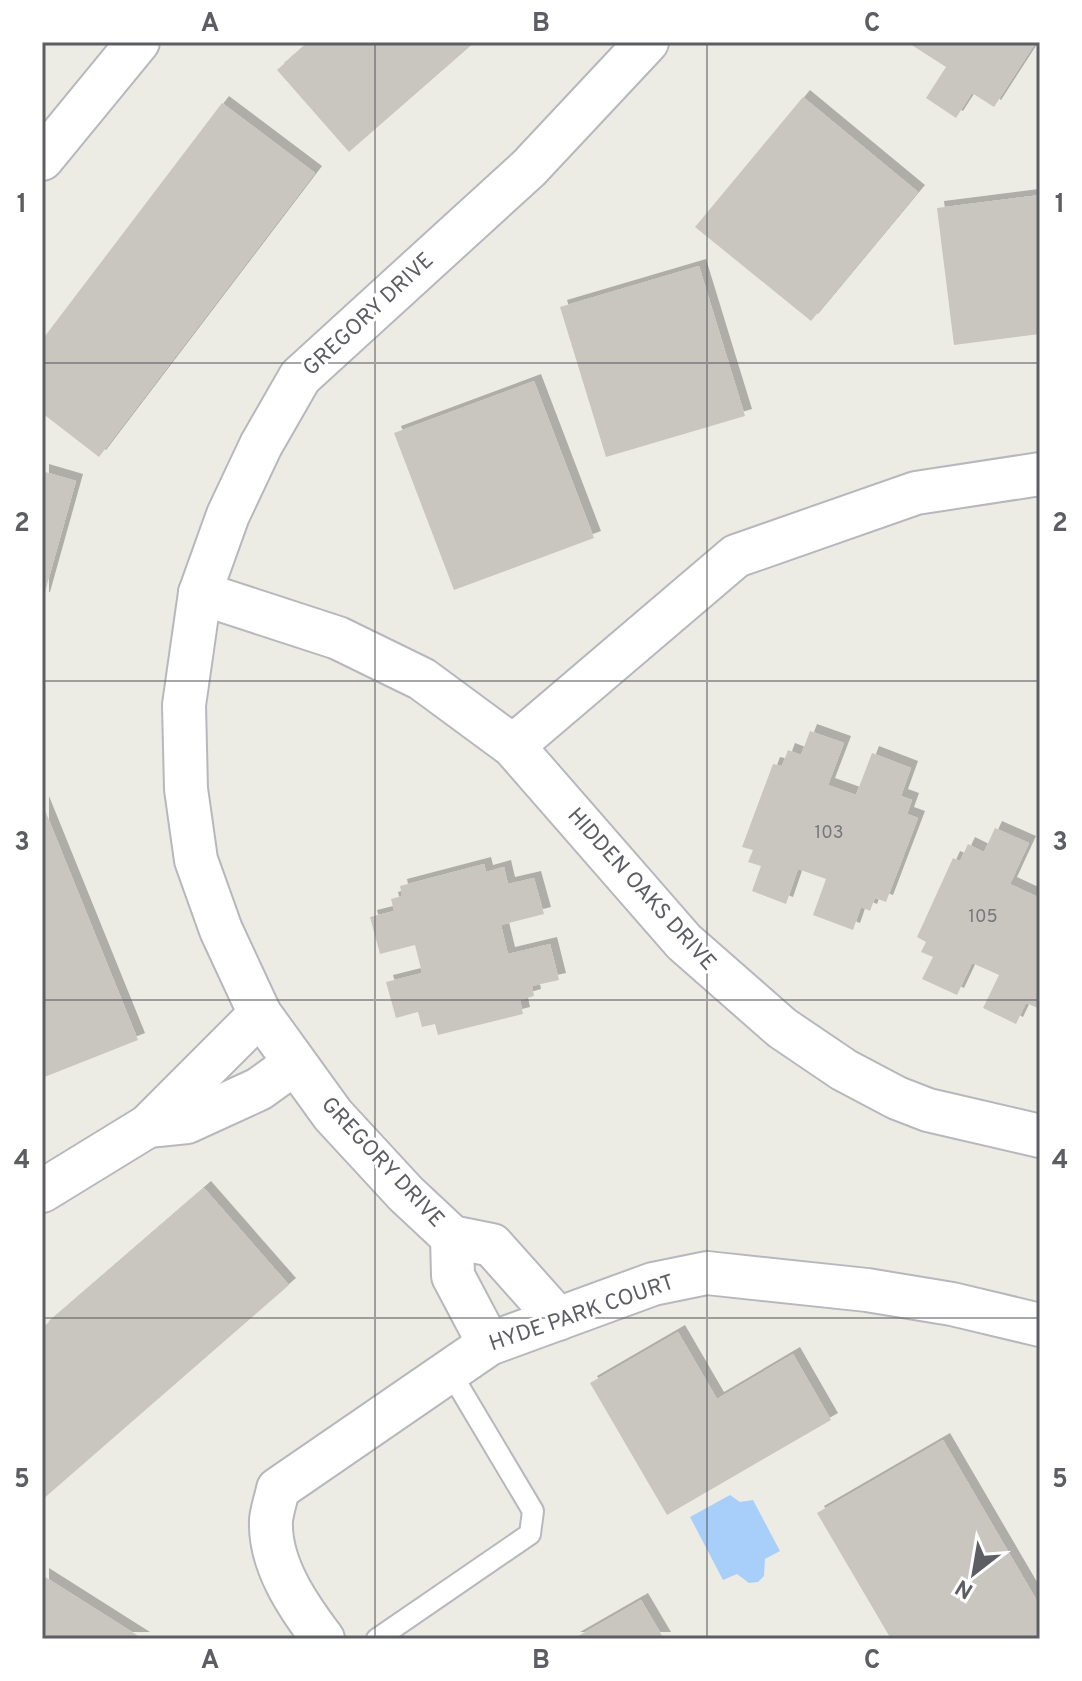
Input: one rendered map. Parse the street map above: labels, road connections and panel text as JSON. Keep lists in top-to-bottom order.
{
  "streets": {
    "street": ["GREGORY DRIVE", "HIDDEN OAKS DRIVE", "HYDE PARK COURT"]
  },
  "crossings": [
    ["GREGORY DRIVE", "HIDDEN OAKS DRIVE"],
    ["GREGORY DRIVE", "HYDE PARK COURT"]
  ],
  "house_numbers": ["103", "105"],
  "north": "bottom left",
  "grid": {
    "columns": ["A", "B", "C"],
    "rows": [
      "1",
      "2",
      "3",
      "4",
      "5"
    ]
  }
}
